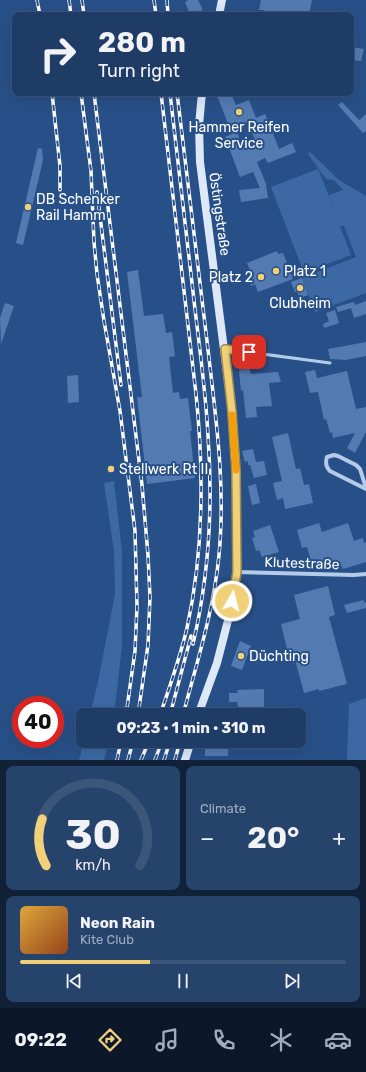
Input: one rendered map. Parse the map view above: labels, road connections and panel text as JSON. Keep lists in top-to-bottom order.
{
  "streets": {
    "street": ["Östingstraße", "Klutestraße"]
  },
  "crossings": [
    ["Östingstraße", "Klutestraße"]
  ],
  "places": [
    "Hammer Reifen Service",
    "DB Schenker Rail Hamm",
    "Platz 1",
    "Platz 2",
    "Clubheim",
    "Stellwerk Rt II",
    "Düchting"
  ],
  "page": {
    "turn": ["280 m", "Turn right"],
    "limit": "40",
    "trip": "09:23 · 1 min · 310 m",
    "tile": "Climate",
    "heat": ["−", "20°", "+"],
    "song": ["Neon Rain", "Kite Club"],
    "tabs": "09:22",
    "gauge": ["30", "km/h"]
  }
}
